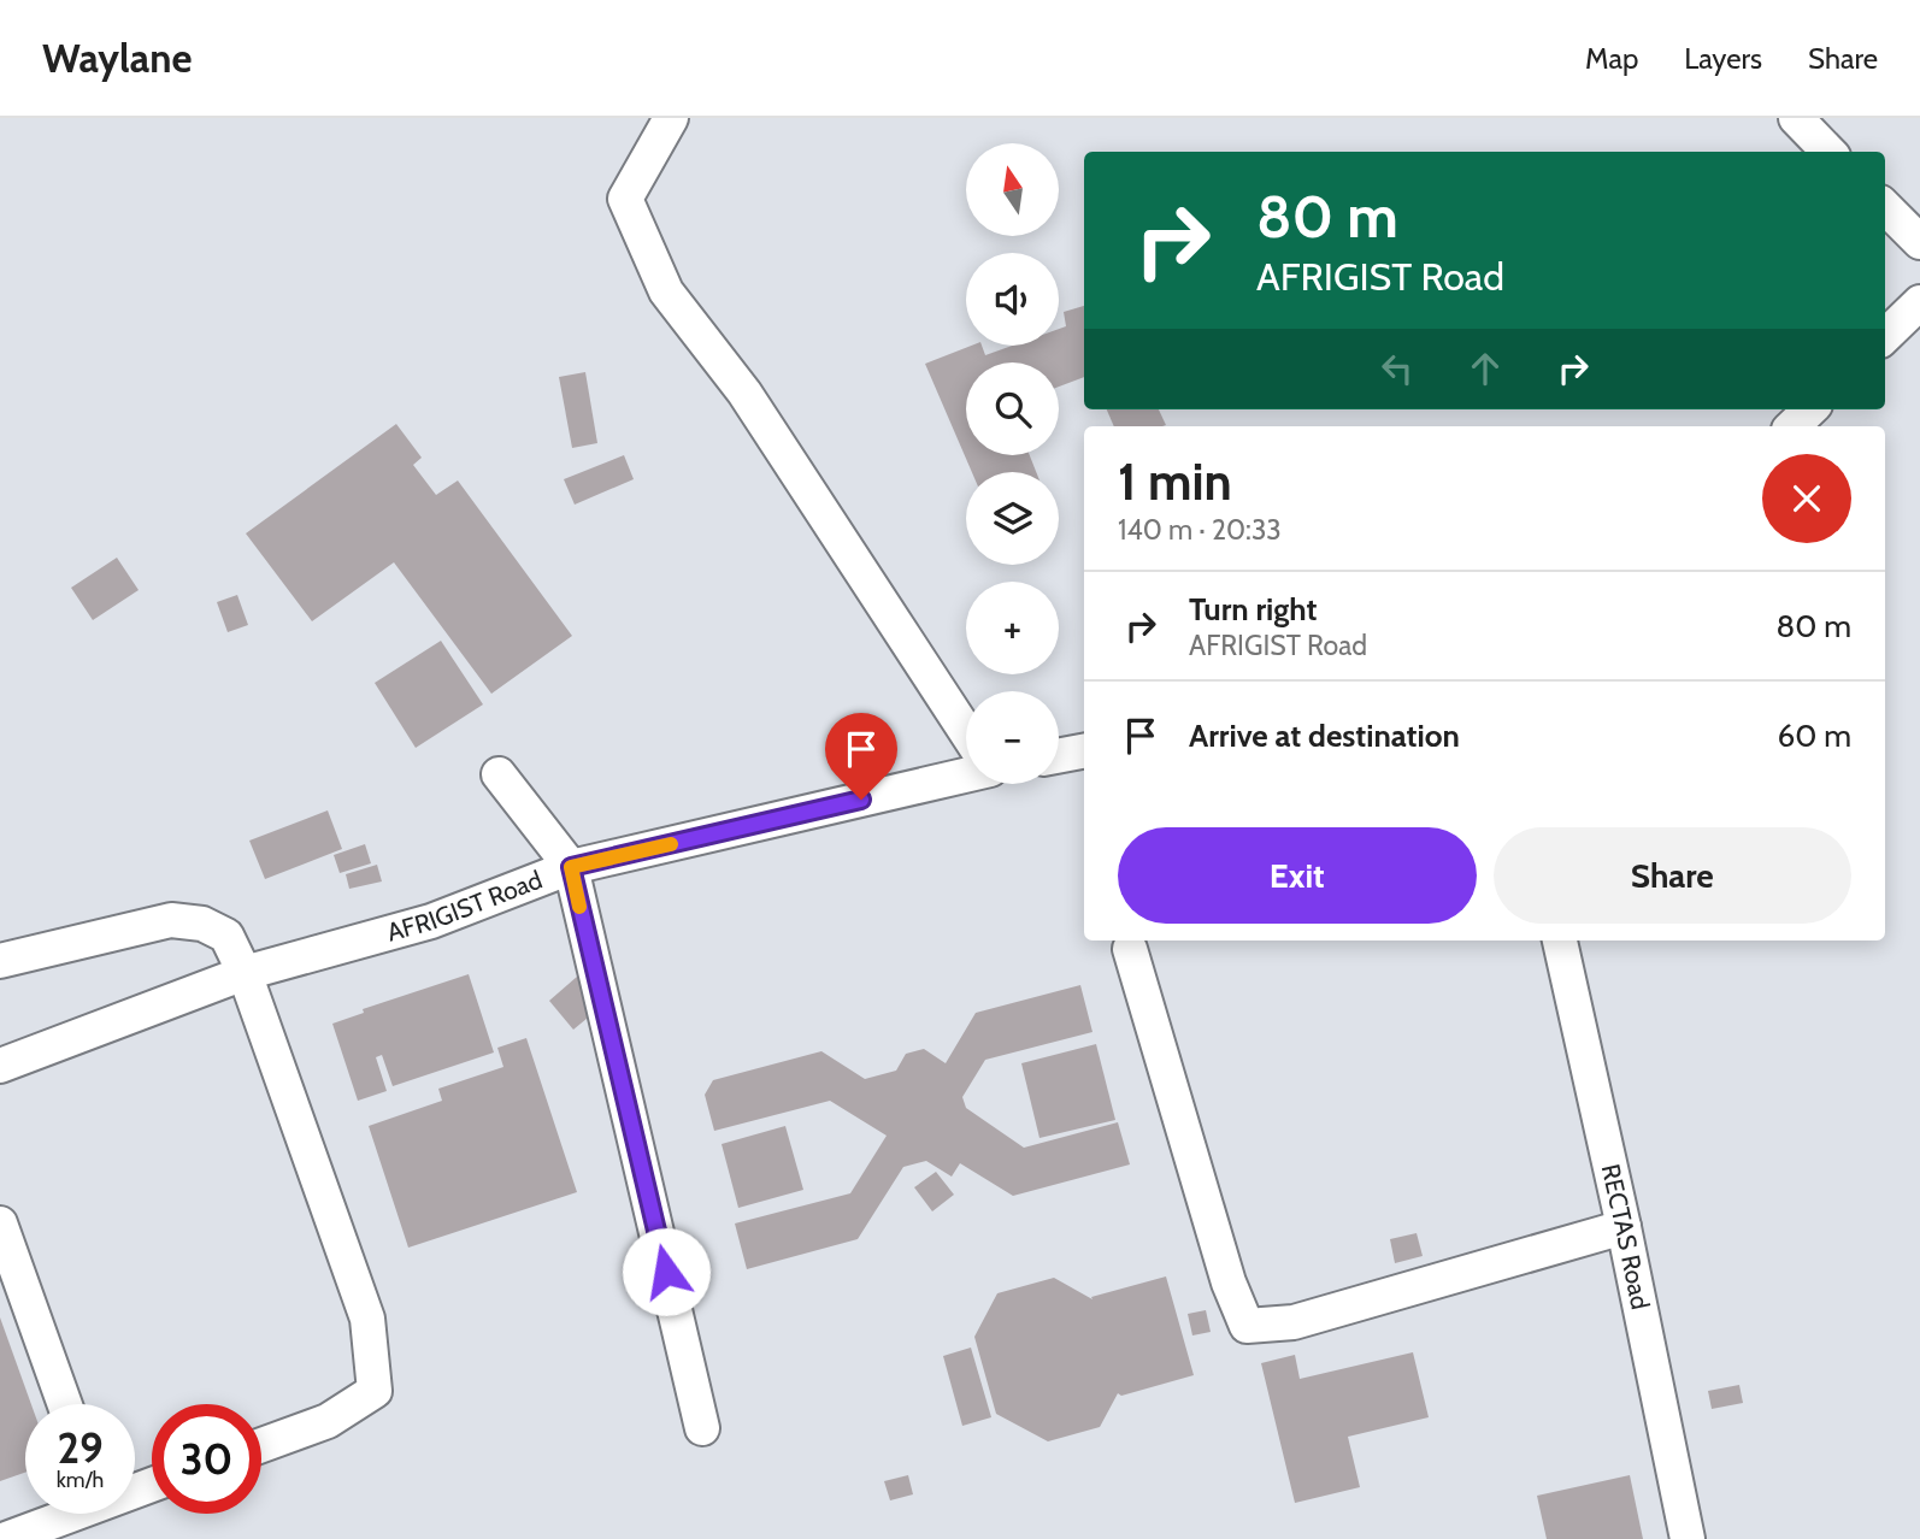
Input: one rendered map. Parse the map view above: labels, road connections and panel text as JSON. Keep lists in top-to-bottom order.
{
  "streets": {
    "street": ["AFRIGIST Road", "RECTAS Road"]
  },
  "north": "top",
  "page": {
    "header": "Waylane",
    "nav": ["Map", "Layers", "Share"],
    "map_buttons": ["+", "−"],
    "turn": ["80 m", "AFRIGIST Road"],
    "heading": ["1 min", "140 m · 20:33"],
    "list": [
      {
        "name": "Turn right",
        "note": "AFRIGIST Road",
        "value": "80 m"
      },
      {
        "name": "Arrive at destination",
        "value": "60 m"
      }
    ],
    "buttons": ["Exit", "Share"],
    "speed": "29 km/h",
    "limit": "30"
  }
}
